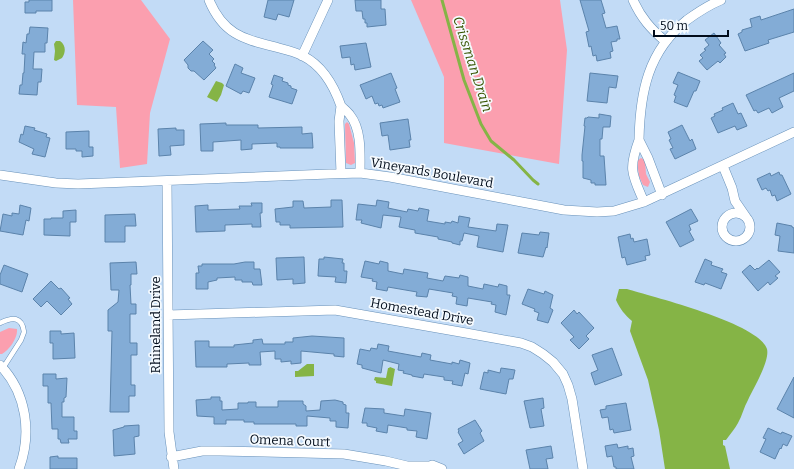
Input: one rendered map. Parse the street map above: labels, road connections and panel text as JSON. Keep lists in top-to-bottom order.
{
  "streets": {
    "street": [
      "Vineyards Boulevard",
      "Homestead Drive",
      "Rhineland Drive",
      "Omena Court"
    ]
  },
  "crossings": [
    ["Vineyards Boulevard", "Rhineland Drive"],
    ["Homestead Drive", "Rhineland Drive"],
    ["Rhineland Drive", "Omena Court"]
  ],
  "water": ["Crissman Drain"],
  "scale_bar": "50 m"
}
